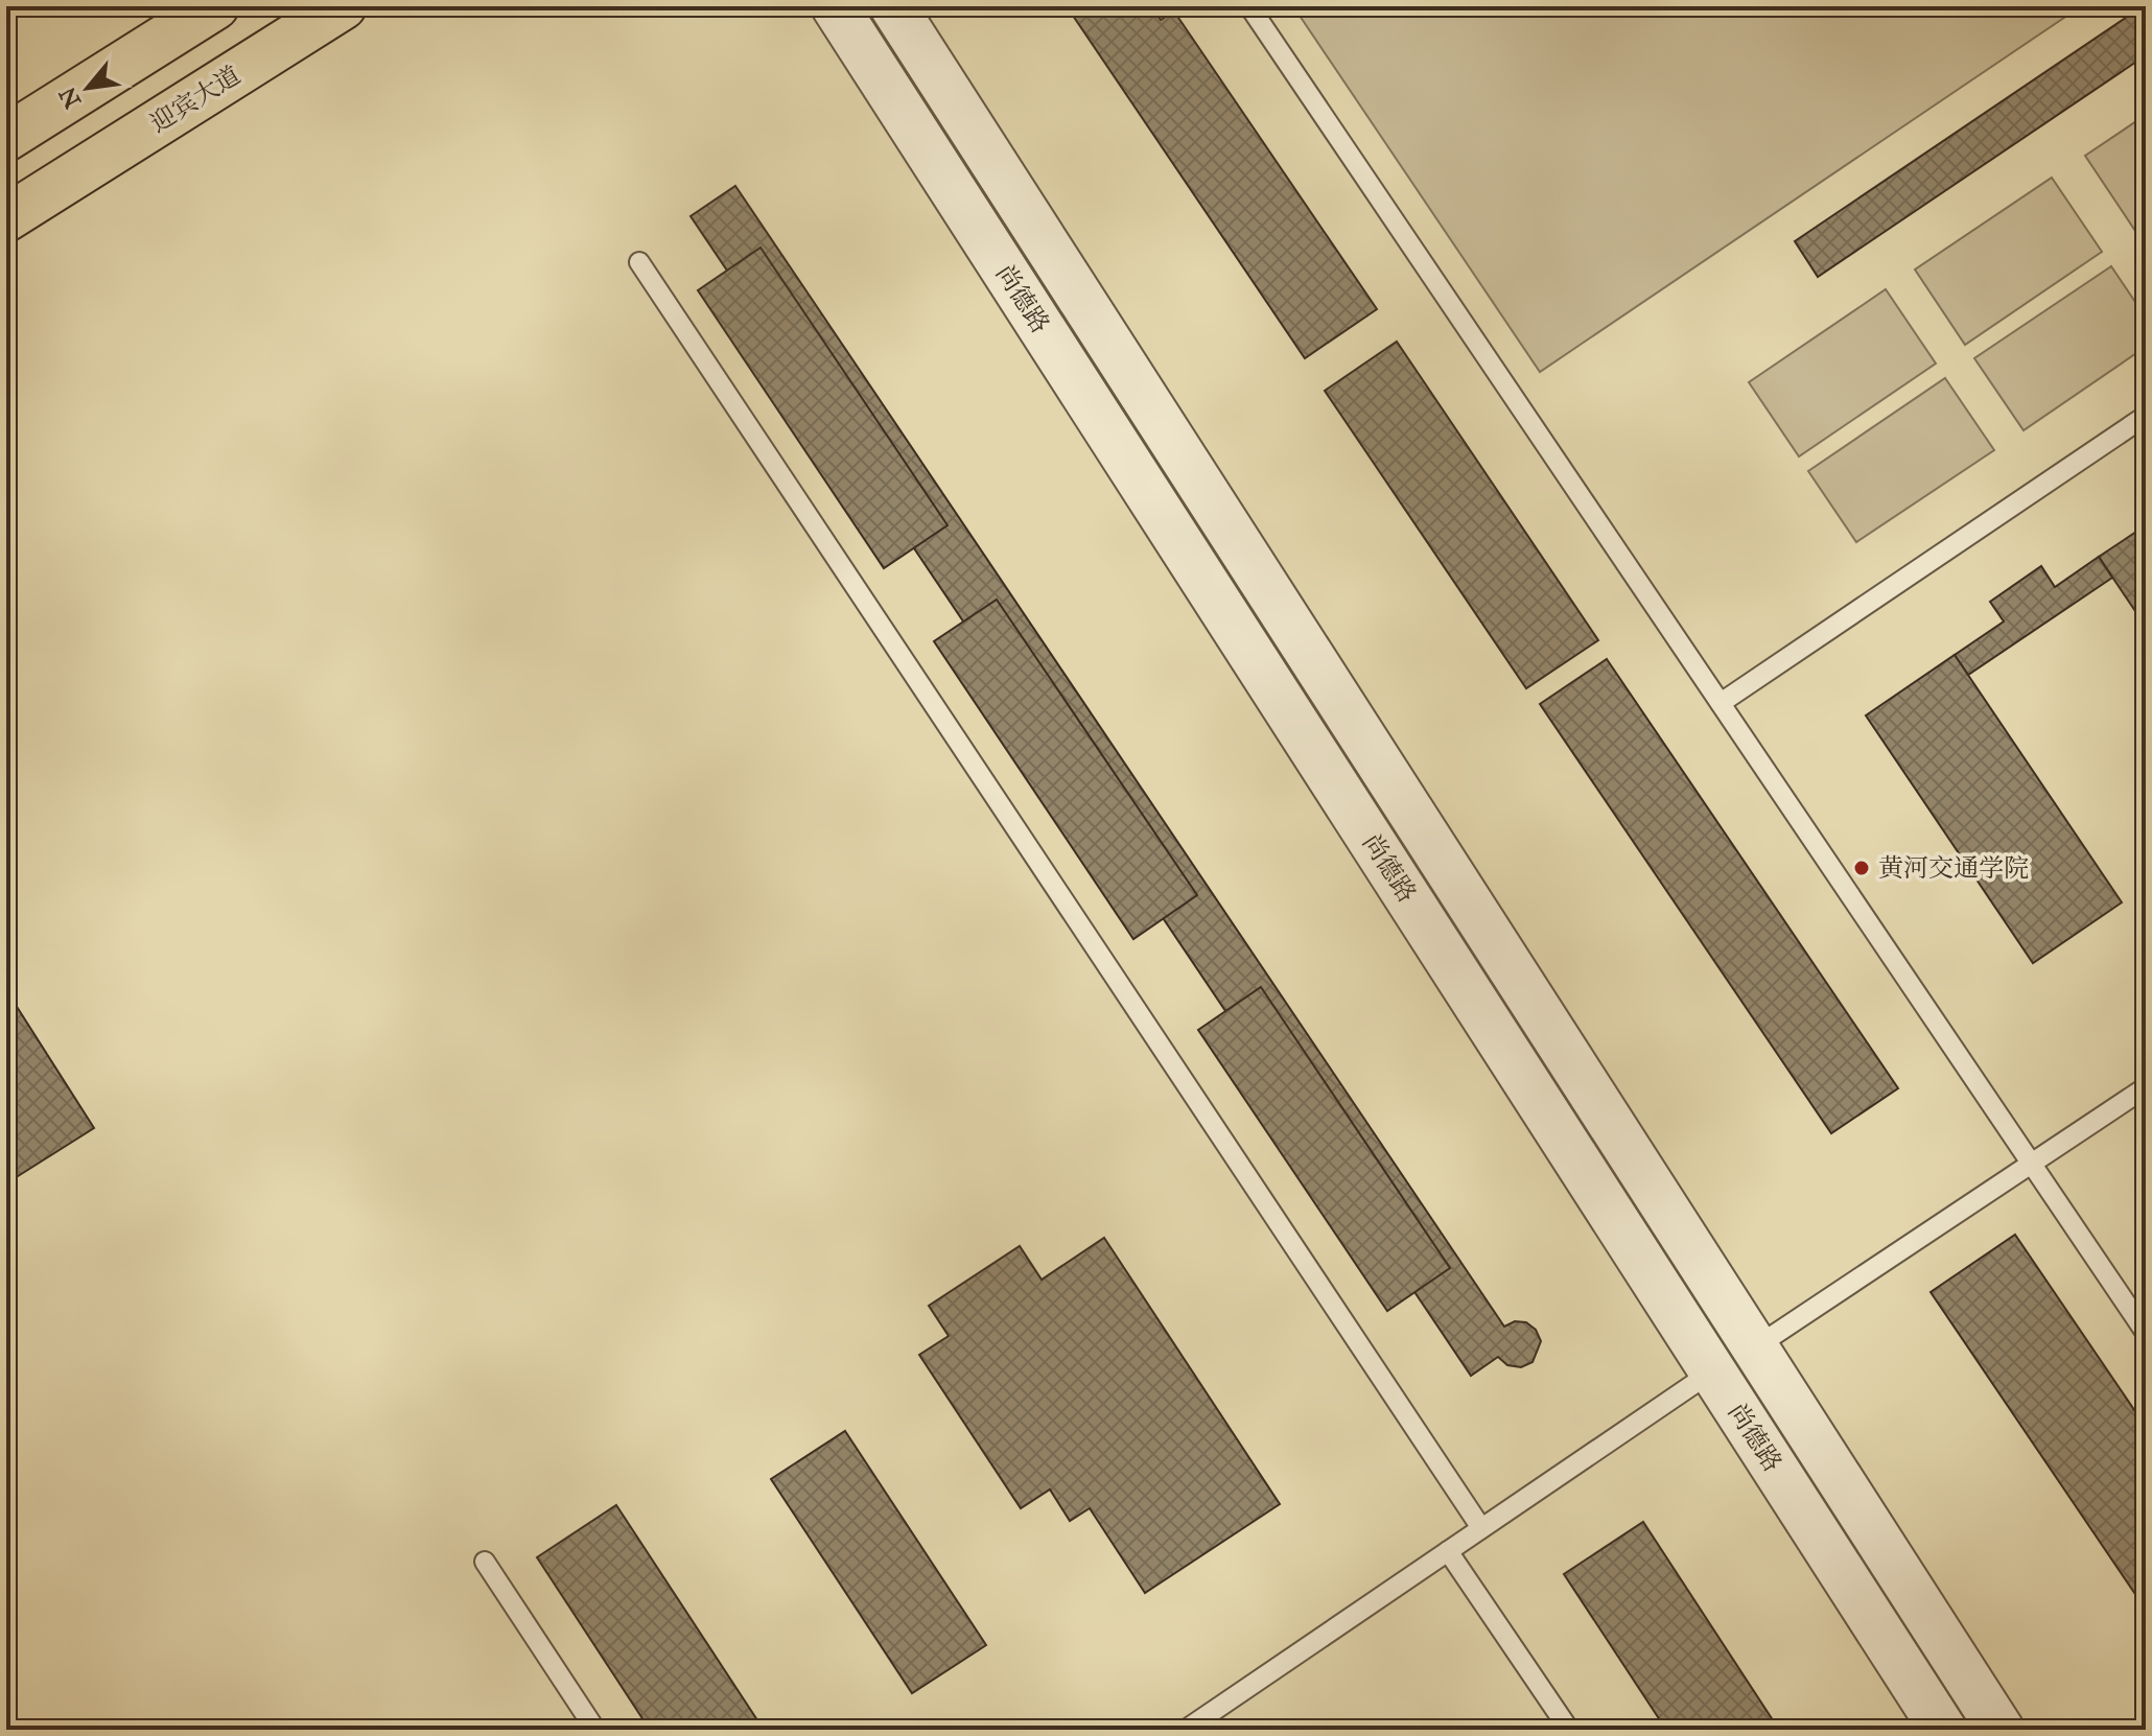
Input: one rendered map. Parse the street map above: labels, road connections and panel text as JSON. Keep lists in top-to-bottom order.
{
  "streets": {
    "highway": ["迎宾大道"],
    "street": ["尚德路"]
  },
  "places": ["黄河交通学院"],
  "north": "bottom left"
}
